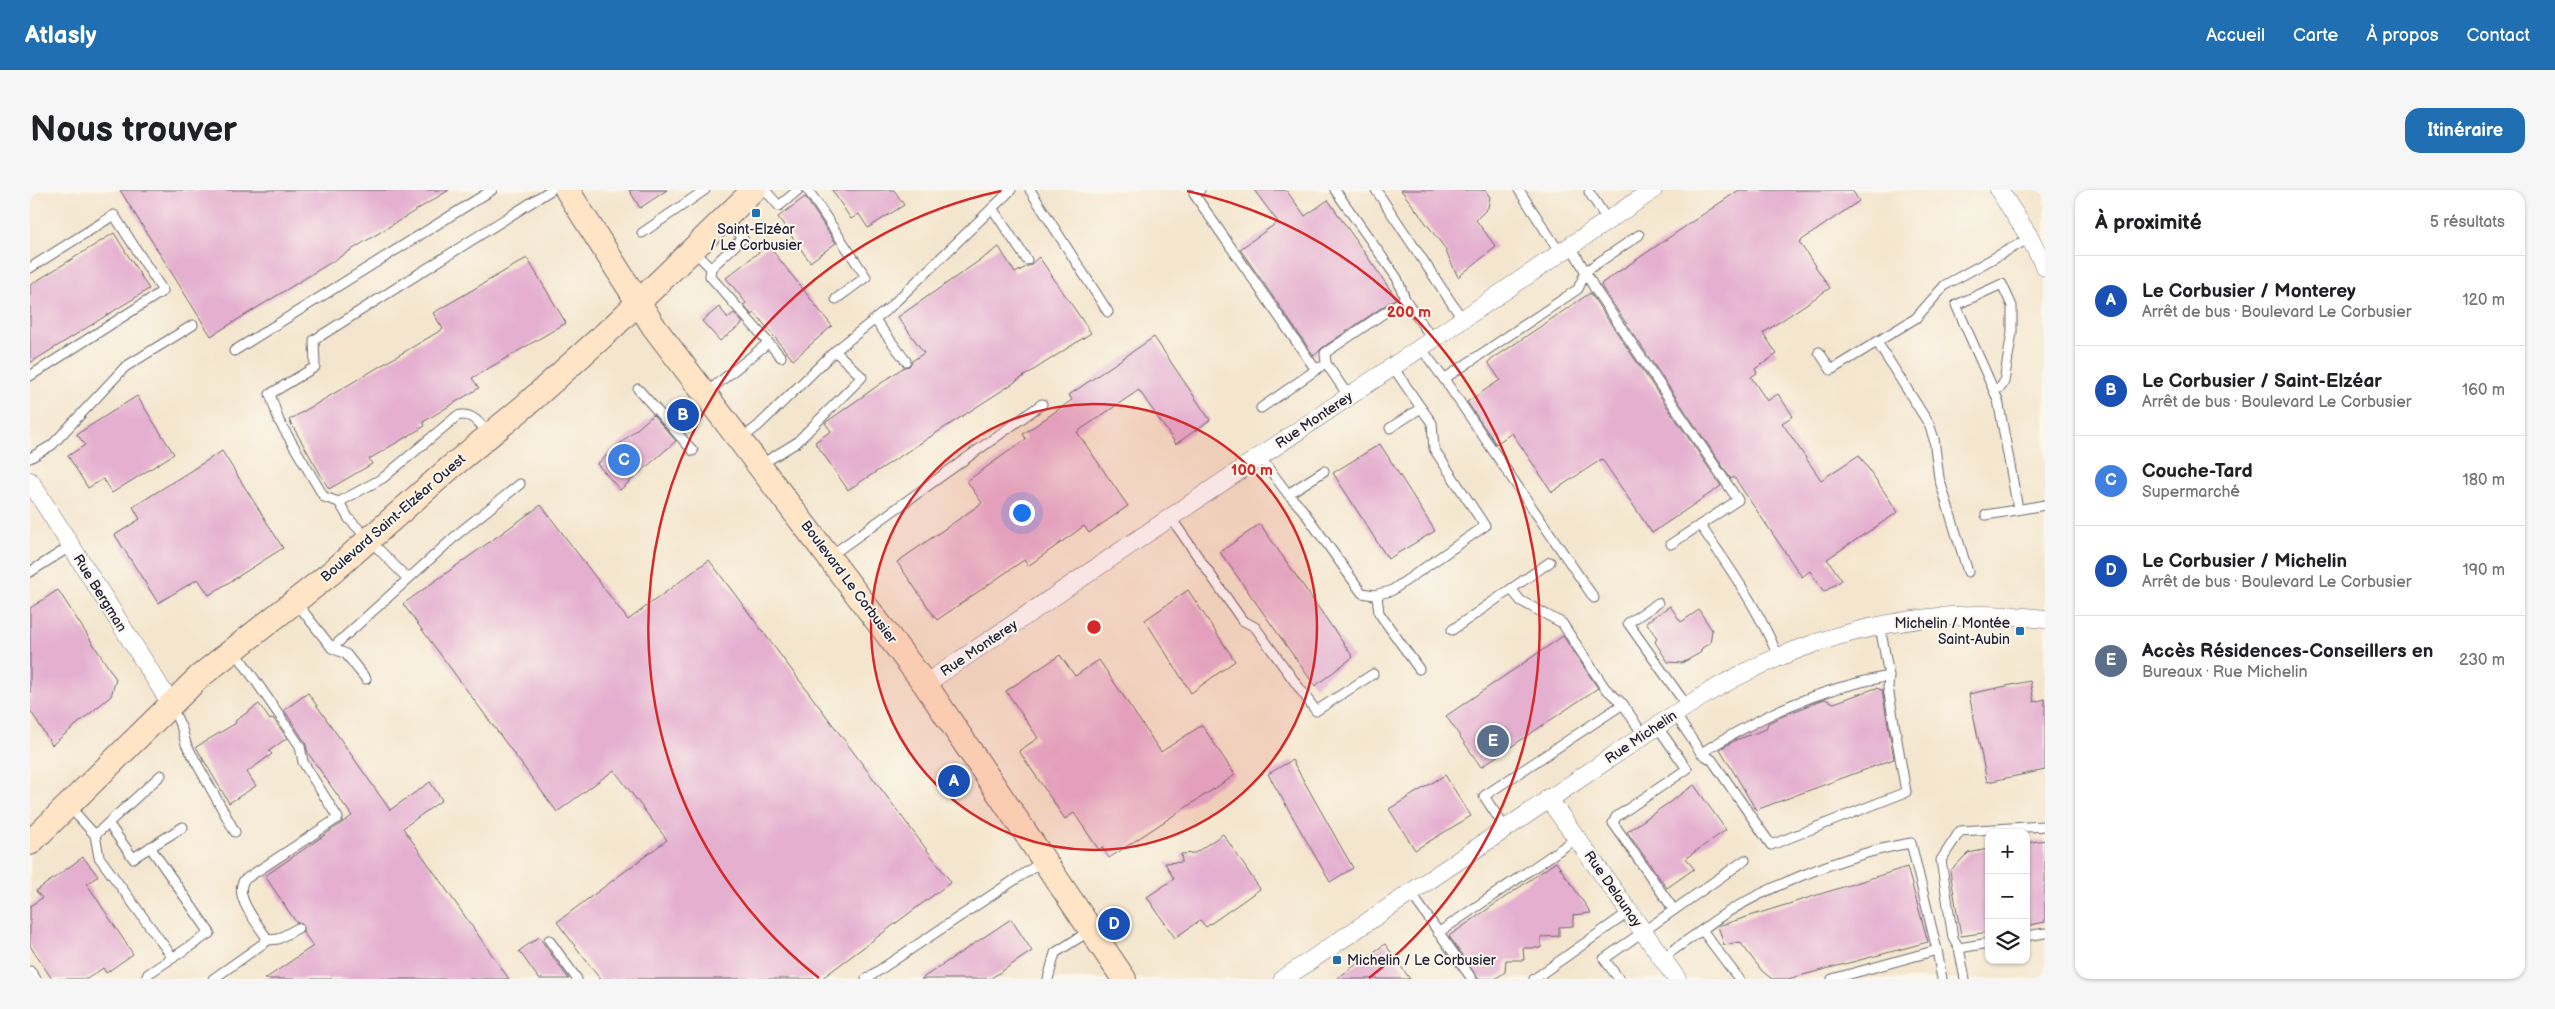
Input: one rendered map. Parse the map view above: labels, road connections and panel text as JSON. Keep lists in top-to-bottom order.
{
  "streets": {
    "street": [
      "Rue Monterey",
      "Boulevard Saint-Elzéar Ouest",
      "Boulevard Le Corbusier",
      "Rue Bergman",
      "Rue Michelin",
      "Rue Delaunay"
    ]
  },
  "crossings": [
    ["Rue Monterey", "Boulevard Le Corbusier"],
    ["Boulevard Saint-Elzéar Ouest", "Boulevard Le Corbusier"],
    ["Boulevard Saint-Elzéar Ouest", "Rue Bergman"],
    ["Rue Michelin", "Rue Delaunay"]
  ],
  "places": {
    "transit": ["Saint-Elzéar / Le Corbusier", "Michelin / Montée Saint-Aubin", "Michelin / Le Corbusier"]
  },
  "page": {
    "header": "Atlasly",
    "nav": [
      "Accueil",
      "Carte",
      "À propos",
      "Contact"
    ],
    "buttons": "Itinéraire",
    "title": "Nous trouver",
    "heading": ["À proximité", "5 résultats"],
    "list": [
      {
        "mark": "A",
        "name": "Le Corbusier / Monterey",
        "note": "Arrêt de bus · Boulevard Le Corbusier",
        "value": "120 m"
      },
      {
        "mark": "B",
        "name": "Le Corbusier / Saint-Elzéar",
        "note": "Arrêt de bus · Boulevard Le Corbusier",
        "value": "160 m"
      },
      {
        "mark": "C",
        "name": "Couche-Tard",
        "note": "Supermarché",
        "value": "180 m"
      },
      {
        "mark": "D",
        "name": "Le Corbusier / Michelin",
        "note": "Arrêt de bus · Boulevard Le Corbusier",
        "value": "190 m"
      },
      {
        "mark": "E",
        "name": "Accès Résidences-Conseillers en",
        "note": "Bureaux · Rue Michelin",
        "value": "230 m"
      }
    ],
    "pins": [
      "B",
      "C",
      "E",
      "A",
      "D"
    ],
    "map_buttons": ["+", "−"]
  },
  "rings": ["200 m", "100 m"]
}
